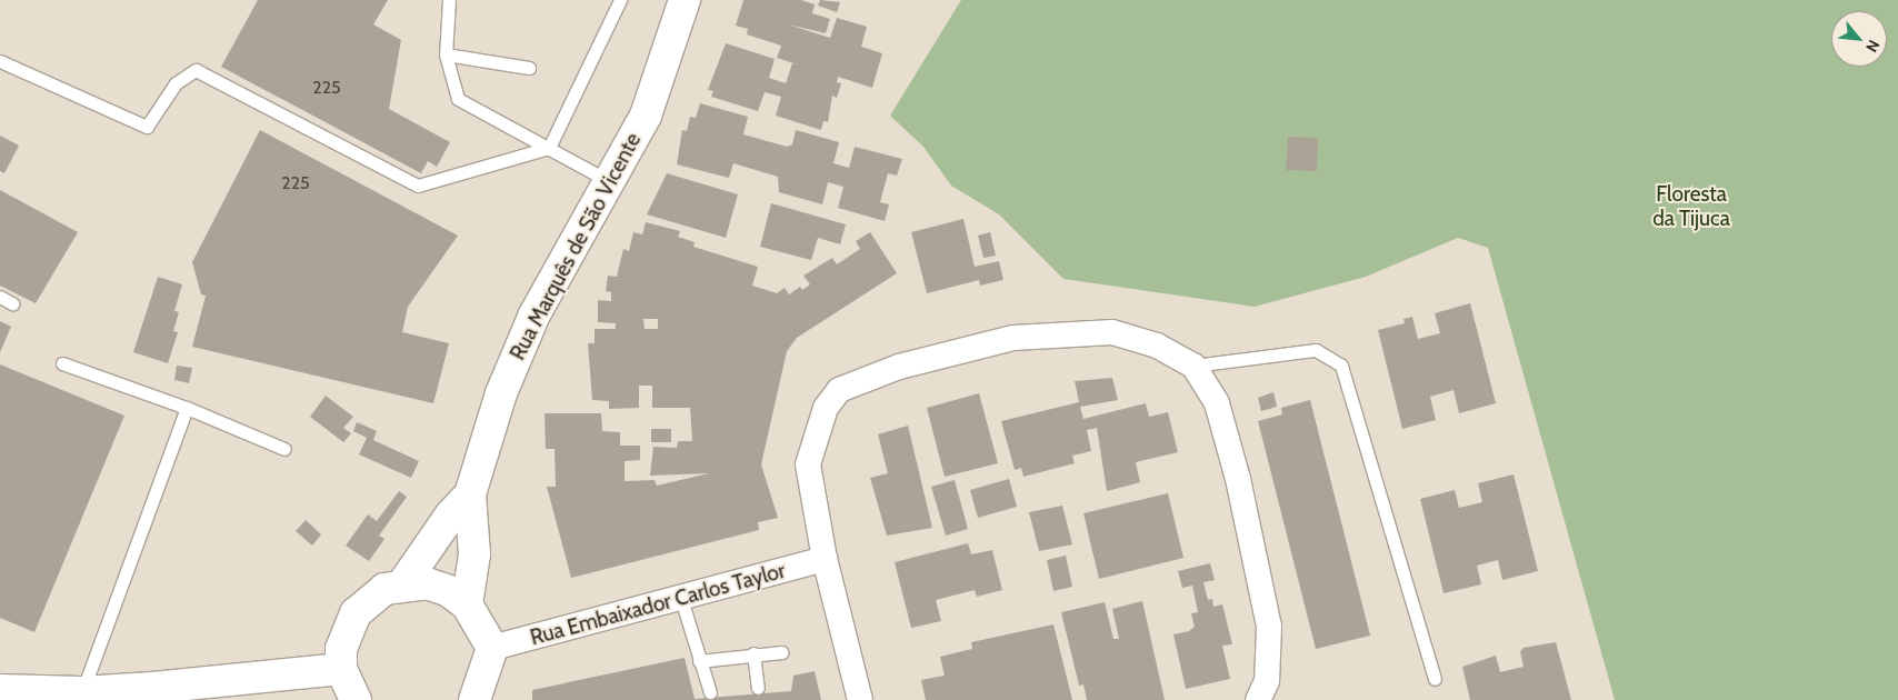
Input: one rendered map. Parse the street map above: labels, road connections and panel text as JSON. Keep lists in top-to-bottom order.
{
  "streets": {
    "street": ["Rua Marquês de São Vicente", "Rua Embaixador Carlos Taylor"]
  },
  "parks": ["Floresta da Tijuca"],
  "house_numbers": ["225", "225"],
  "north": "bottom right"
}
